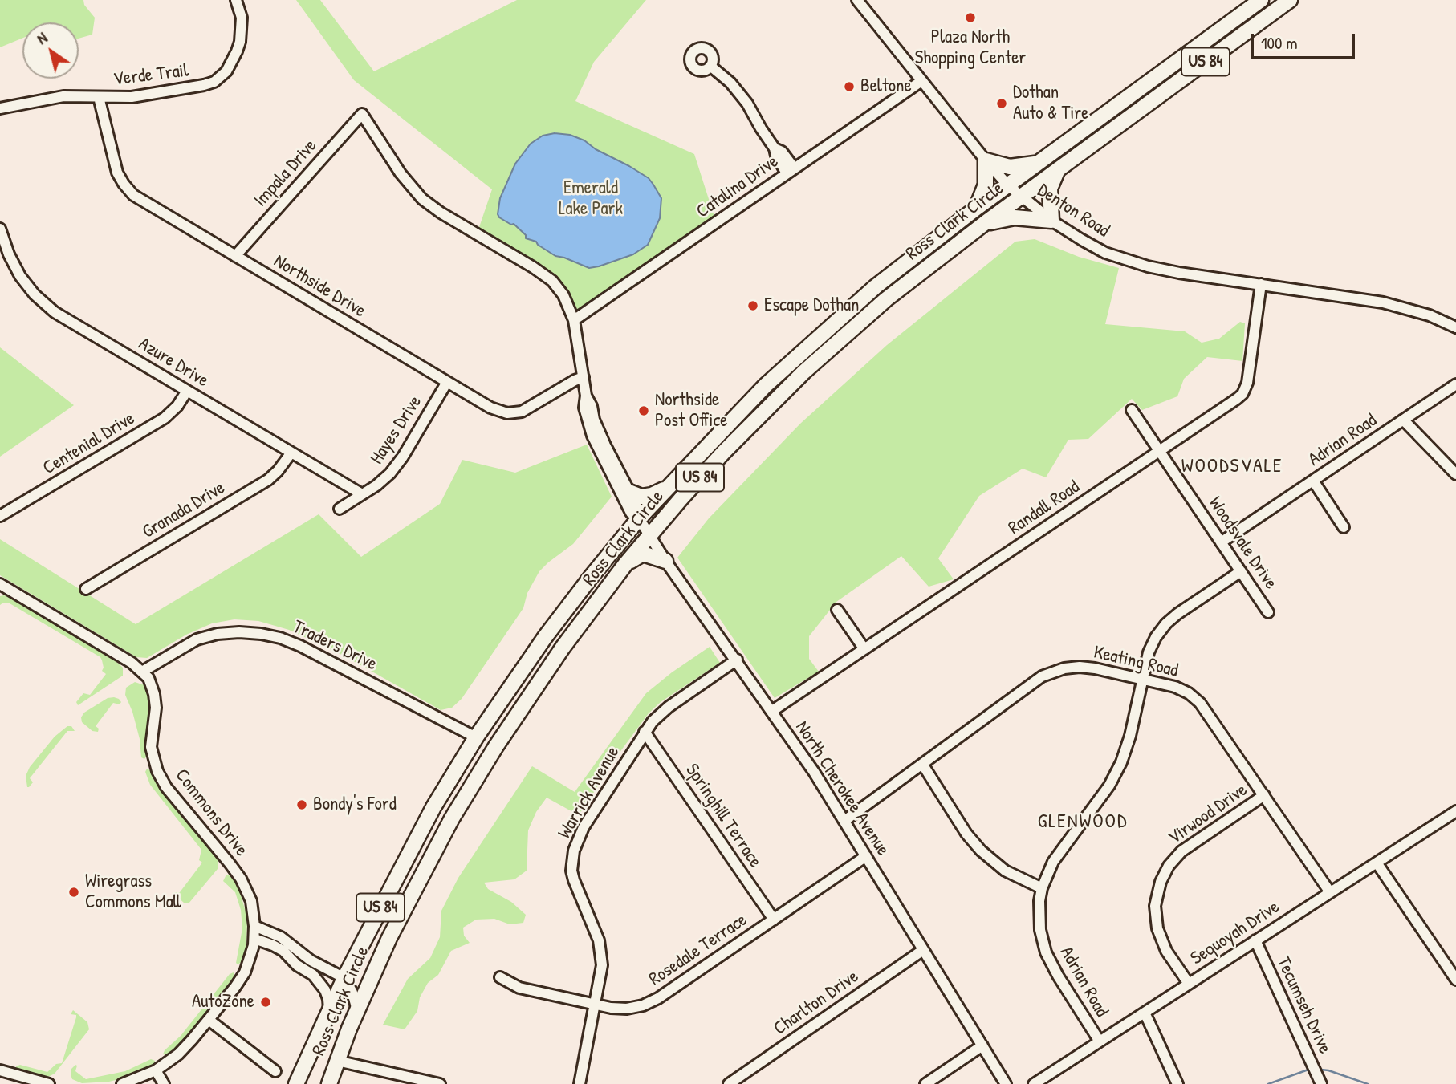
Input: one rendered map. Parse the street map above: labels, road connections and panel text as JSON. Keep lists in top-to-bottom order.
{
  "streets": {
    "highway": ["US 84", "Ross Clark Circle"],
    "street": [
      "Verde Trail",
      "Impala Drive",
      "Catalina Drive",
      "Denton Road",
      "Northside Drive",
      "Azure Drive",
      "Hayes Drive",
      "Adrian Road",
      "Centenial Drive",
      "Randall Road",
      "Granada Drive",
      "Woodsvale Drive",
      "Traders Drive",
      "Keating Road",
      "North Cherokee Avenue",
      "Warrick Avenue",
      "Commons Drive",
      "Virwood Drive",
      "Springhill Terrace",
      "Sequoyah Drive",
      "Rosedale Terrace",
      "Charlton Drive",
      "Tecumseh Drive"
    ]
  },
  "crossings": [
    ["Verde Trail", "Northside Drive"],
    ["Impala Drive", "Northside Drive"],
    ["Impala Drive", "North Cherokee Avenue"],
    ["Catalina Drive", "Denton Road"],
    ["Catalina Drive", "North Cherokee Avenue"],
    ["Denton Road", "Ross Clark Circle"],
    ["Denton Road", "Randall Road"],
    ["Ross Clark Circle", "Traders Drive"],
    ["Ross Clark Circle", "North Cherokee Avenue"],
    ["Northside Drive", "Hayes Drive"],
    ["Northside Drive", "North Cherokee Avenue"],
    ["Azure Drive", "Hayes Drive"],
    ["Azure Drive", "Centenial Drive"],
    ["Azure Drive", "Granada Drive"],
    ["Adrian Road", "Woodsvale Drive"],
    ["Adrian Road", "Keating Road"],
    ["Adrian Road", "Sequoyah Drive"],
    ["Randall Road", "Woodsvale Drive"],
    ["Randall Road", "North Cherokee Avenue"],
    ["Traders Drive", "Commons Drive"],
    ["Keating Road", "North Cherokee Avenue"],
    ["Keating Road", "Virwood Drive"],
    ["Keating Road", "Sequoyah Drive"],
    ["North Cherokee Avenue", "Warrick Avenue"],
    ["North Cherokee Avenue", "Rosedale Terrace"],
    ["North Cherokee Avenue", "Charlton Drive"],
    ["Warrick Avenue", "Springhill Terrace"],
    ["Warrick Avenue", "Rosedale Terrace"],
    ["Virwood Drive", "Sequoyah Drive"],
    ["Springhill Terrace", "Rosedale Terrace"],
    ["Sequoyah Drive", "Tecumseh Drive"]
  ],
  "districts": ["WOODSVALE", "GLENWOOD"],
  "parks": ["Emerald Lake Park"],
  "places": [
    "Plaza North Shopping Center",
    "Beltone",
    "Dothan Auto & Tire",
    "Escape Dothan",
    "Northside Post Office",
    "Bondy's Ford",
    "Wiregrass Commons Mall",
    "AutoZone"
  ],
  "scale_bar": "100 m",
  "north": "top left"
}
